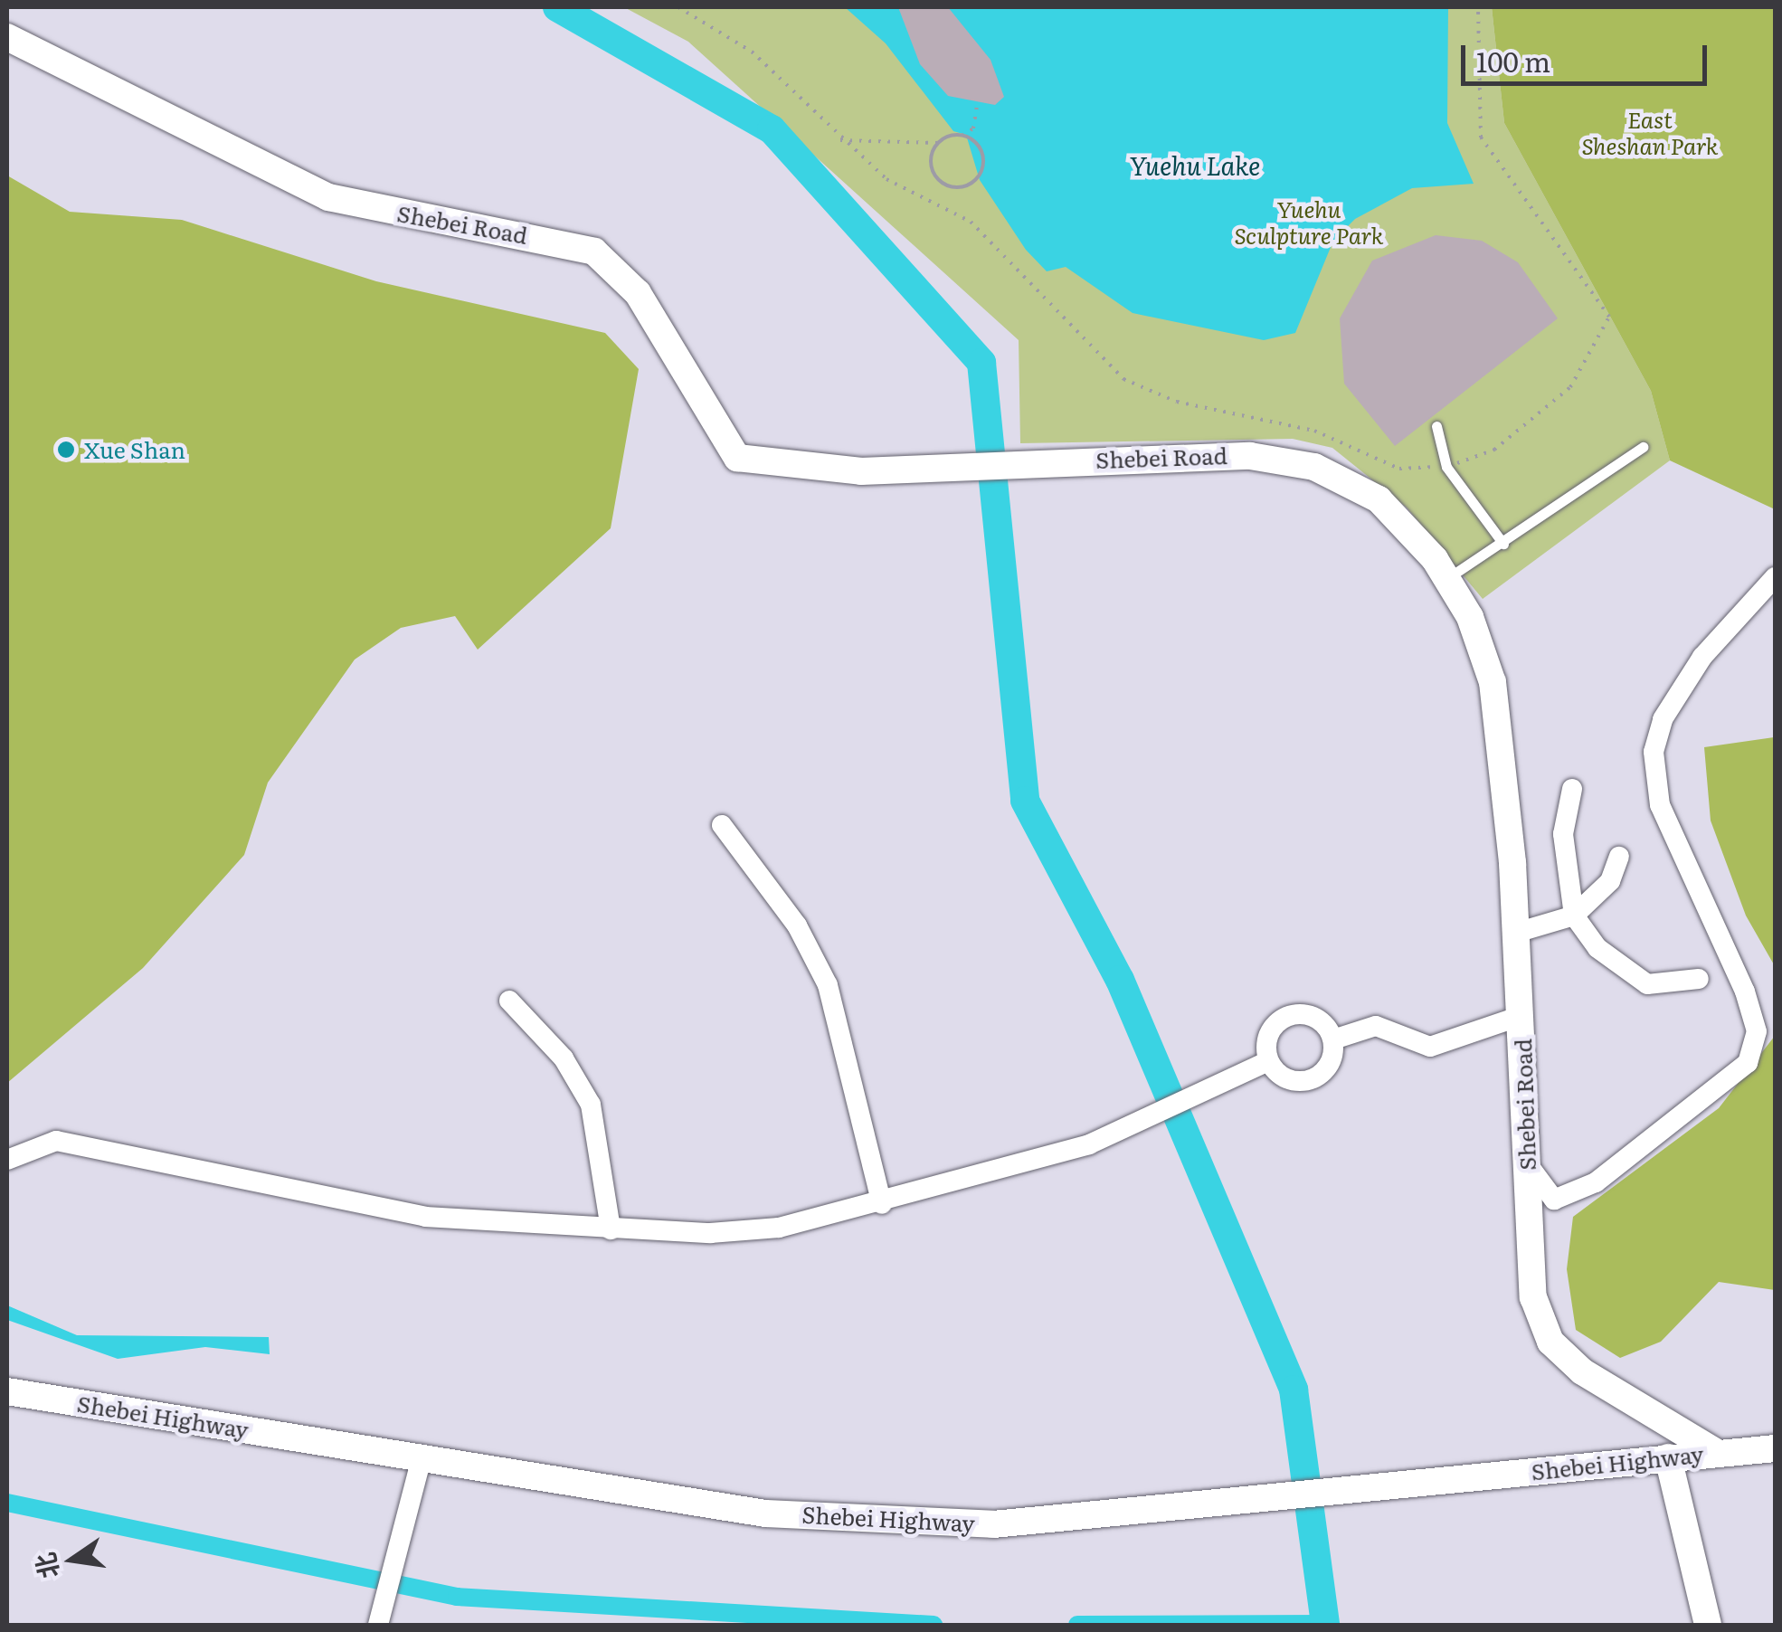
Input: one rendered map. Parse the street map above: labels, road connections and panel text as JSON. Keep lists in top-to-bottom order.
{
  "streets": {
    "main road": ["Shebei Road", "Shebei Highway"]
  },
  "crossings": [
    ["Shebei Road", "Shebei Highway"]
  ],
  "water": ["Yuehu Lake"],
  "parks": ["East Sheshan Park", "Yuehu Sculpture Park"],
  "places": ["Xue Shan"],
  "scale_bar": "100 m",
  "north": "left"
}
